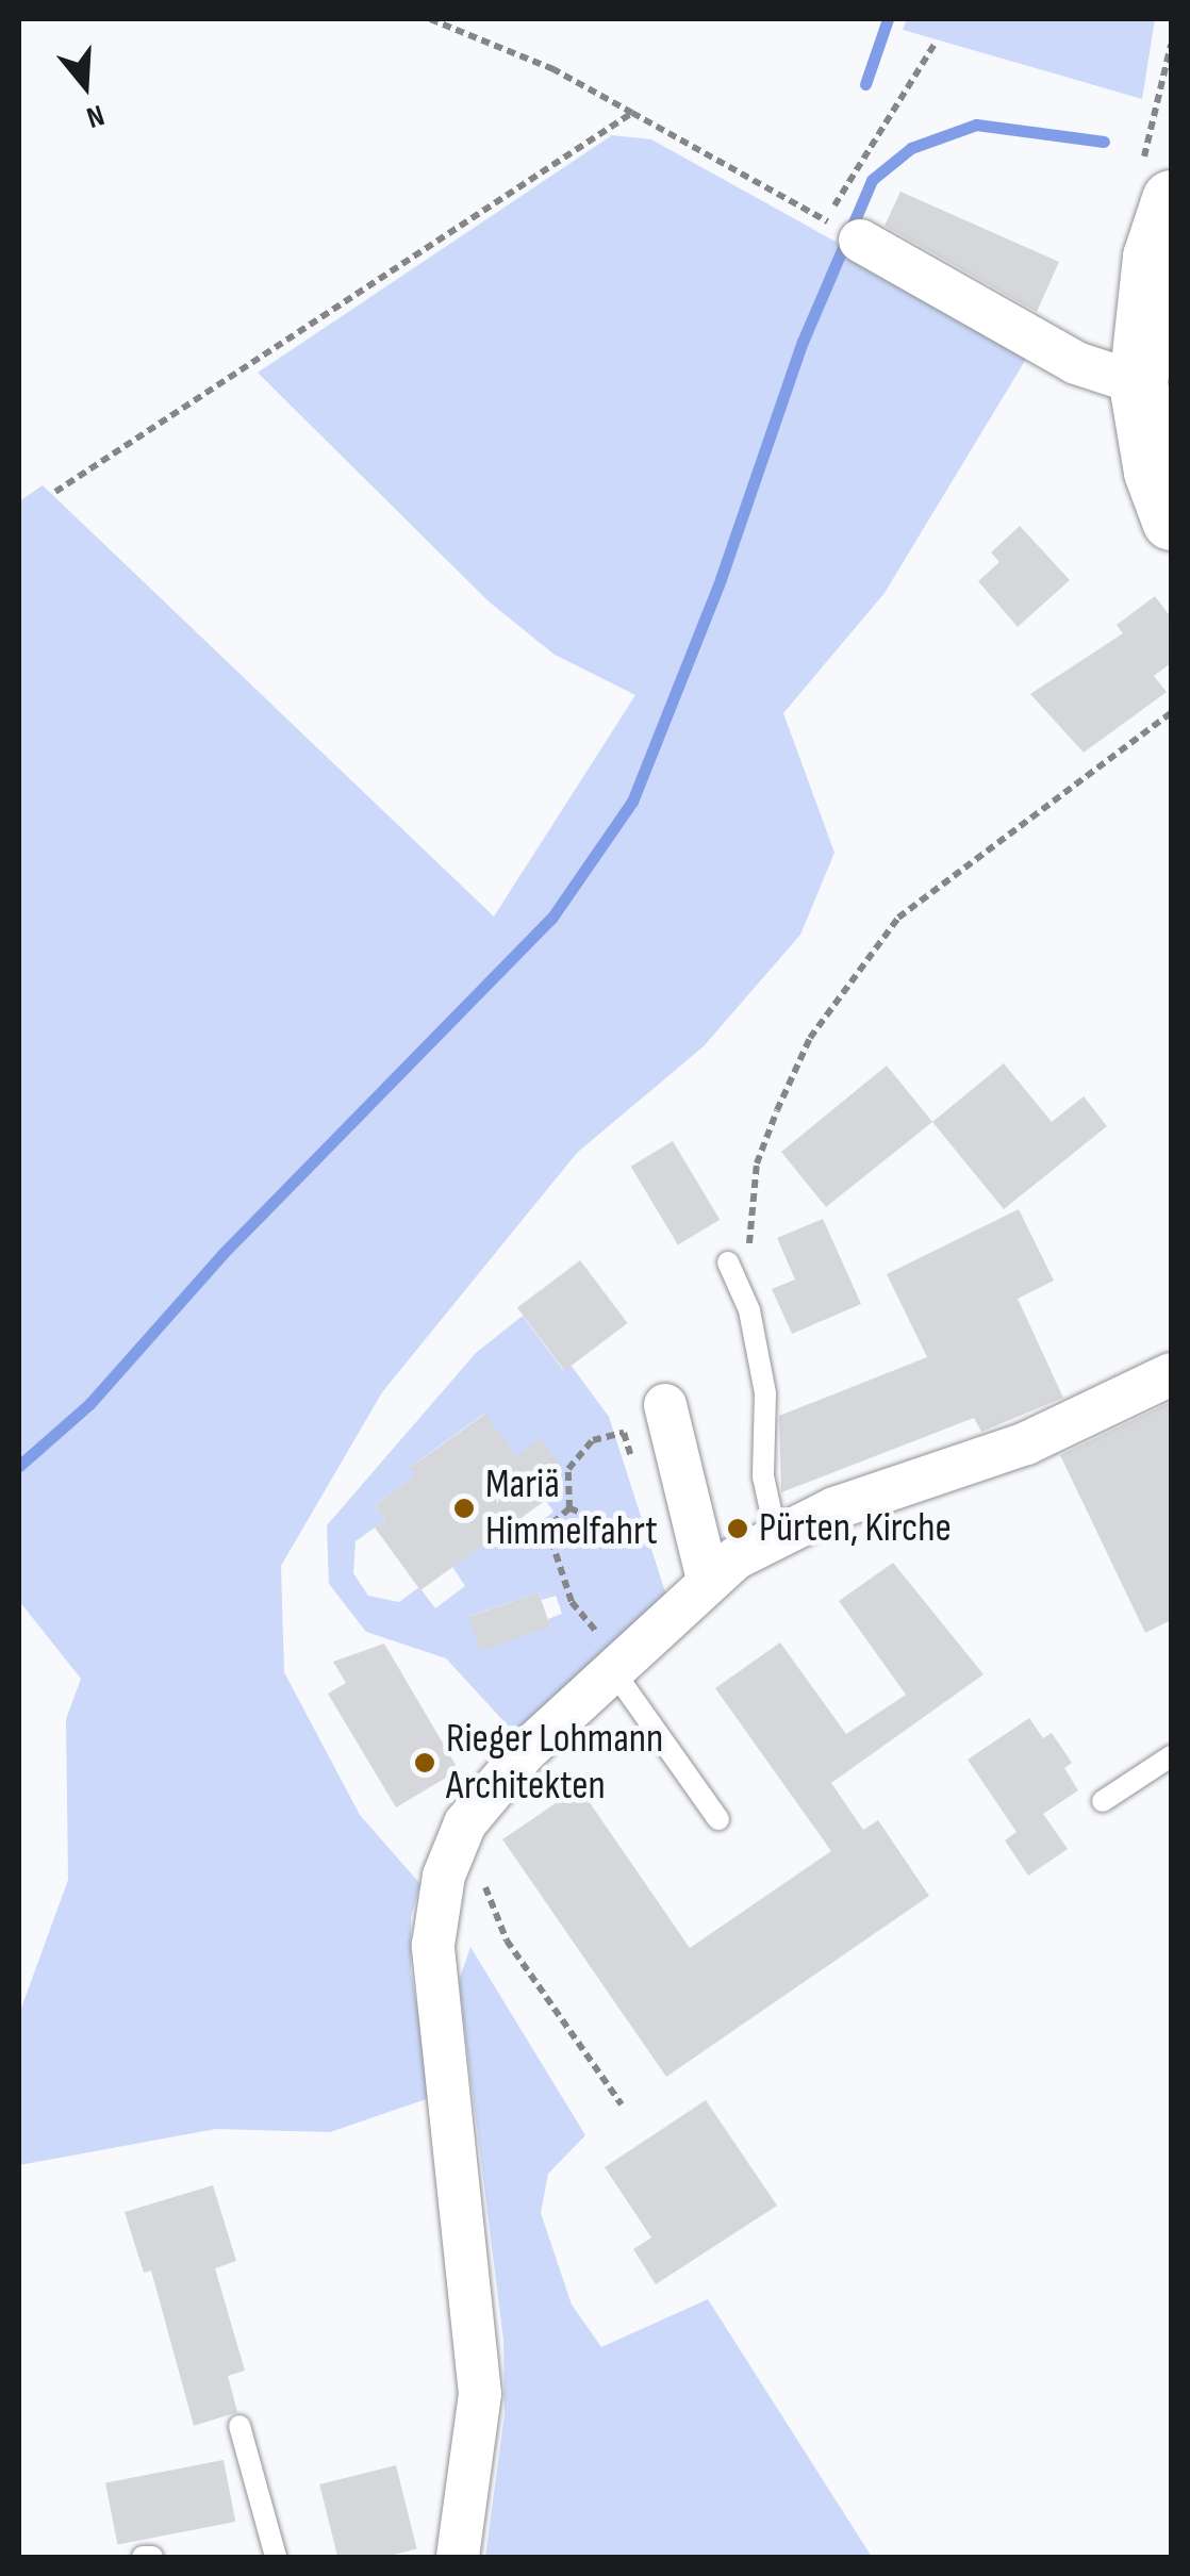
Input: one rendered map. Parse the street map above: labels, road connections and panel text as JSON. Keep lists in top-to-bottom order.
{
  "places": ["Mariä Himmelfahrt", "Pürten, Kirche", "Rieger Lohmann Architekten"],
  "north": "bottom"
}
